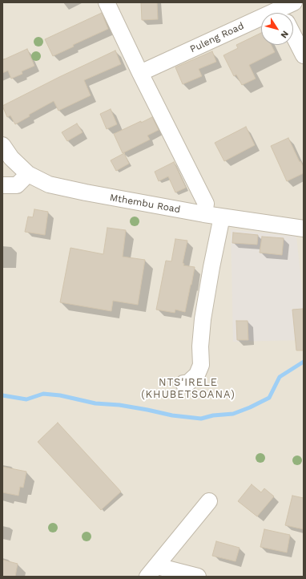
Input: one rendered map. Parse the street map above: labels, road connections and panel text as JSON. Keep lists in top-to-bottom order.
{
  "streets": {
    "street": ["Puleng Road", "Mthembu Road"]
  },
  "districts": ["NTS'IRELE (KHUBETSOANA)"],
  "north": "bottom right"
}
